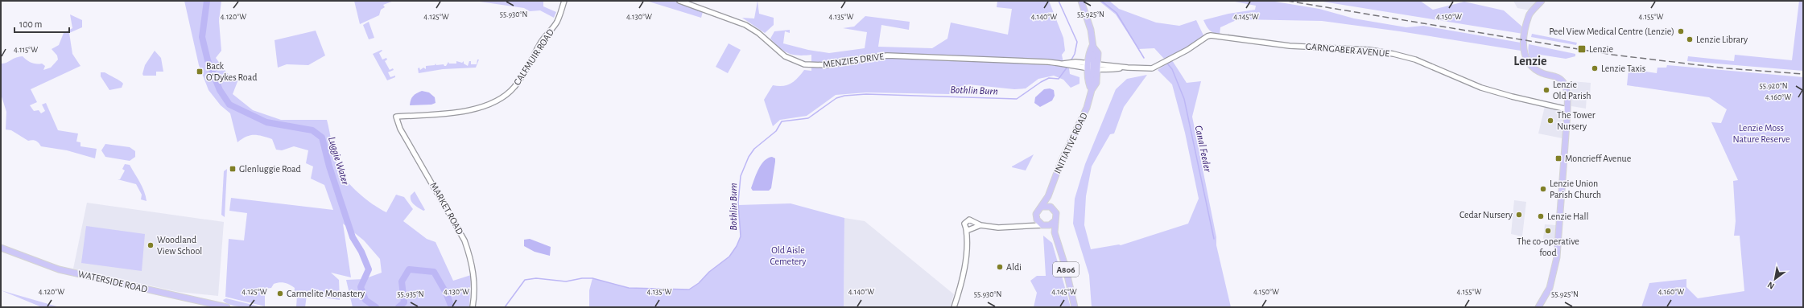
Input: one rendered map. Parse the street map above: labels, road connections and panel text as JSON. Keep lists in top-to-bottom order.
{
  "streets": {
    "main road": ["INITIATIVE ROAD", "A806", "WATERSIDE ROAD"],
    "street": [
      "GARNGABER AVENUE",
      "CALFMUIR ROAD",
      "MENZIES DRIVE",
      "MARKET ROAD"
    ]
  },
  "crossings": [
    ["GARNGABER AVENUE", "MENZIES DRIVE"],
    ["GARNGABER AVENUE", "INITIATIVE ROAD"],
    ["CALFMUIR ROAD", "MARKET ROAD"],
    ["MENZIES DRIVE", "INITIATIVE ROAD"],
    ["INITIATIVE ROAD", "A806"]
  ],
  "districts": ["Lenzie"],
  "water": ["Bothlin Burn", "Canal Feeder", "Luggie Water"],
  "parks": ["Lenzie Moss Nature Reserve", "Old Aisle Cemetery"],
  "places": {
    "other": [
      "Peel View Medical Centre (Lenzie)",
      "Lenzie Library",
      "Lenzie Taxis",
      "Lenzie Old Parish",
      "The Tower Nursery",
      "Lenzie Union Parish Church",
      "Cedar Nursery",
      "Lenzie Hall",
      "The co-operative food",
      "Woodland View School",
      "Aldi",
      "Carmelite Monastery"
    ],
    "transit": [
      "Lenzie",
      "Back O'Dykes Road",
      "Moncrieff Avenue",
      "Glenluggie Road"
    ]
  },
  "scale_bar": "100 m",
  "north": "bottom left",
  "coordinates": [
    "55.930°N",
    "55.925°N",
    "4.120°W",
    "4.125°W",
    "4.130°W",
    "4.135°W",
    "4.140°W",
    "4.145°W",
    "4.150°W",
    "4.155°W",
    "4.115°W",
    "55.920°N",
    "4.160°W",
    "55.935°N"
  ]
}
